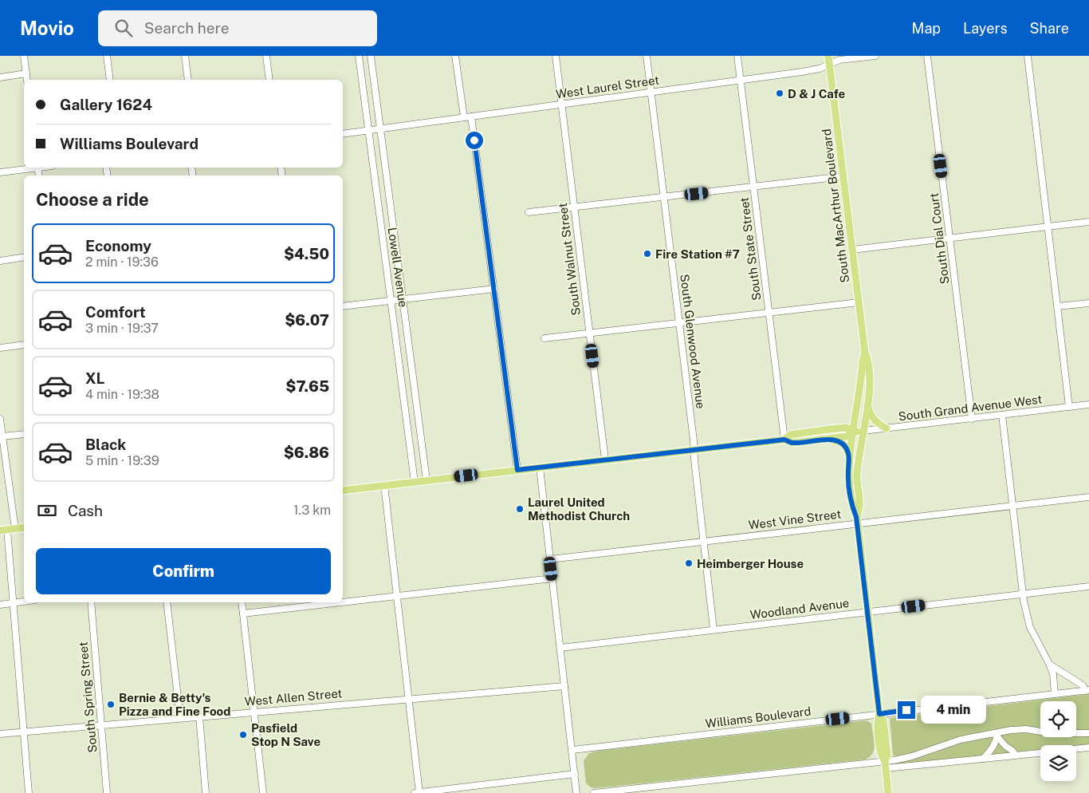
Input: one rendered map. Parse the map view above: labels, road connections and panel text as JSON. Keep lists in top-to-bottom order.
{
  "streets": {
    "main road": ["South MacArthur Boulevard", "South Grand Avenue West"],
    "street": [
      "West Laurel Street",
      "South Dial Court",
      "South State Street",
      "South Walnut Street",
      "Lowell Avenue",
      "South Glenwood Avenue",
      "West Vine Street",
      "Woodland Avenue",
      "South Spring Street",
      "West Allen Street",
      "Williams Boulevard"
    ]
  },
  "crossings": [
    ["West Laurel Street", "South MacArthur Boulevard"],
    ["West Laurel Street", "South State Street"],
    ["West Laurel Street", "South Walnut Street"],
    ["West Laurel Street", "Lowell Avenue"],
    ["West Laurel Street", "South Glenwood Avenue"],
    ["South MacArthur Boulevard", "South Grand Avenue West"],
    ["South MacArthur Boulevard", "West Vine Street"],
    ["South MacArthur Boulevard", "Woodland Avenue"],
    ["South MacArthur Boulevard", "Williams Boulevard"],
    ["South Dial Court", "South Grand Avenue West"],
    ["South State Street", "South Grand Avenue West"],
    ["South Walnut Street", "South Grand Avenue West"],
    ["Lowell Avenue", "South Grand Avenue West"],
    ["South Glenwood Avenue", "South Grand Avenue West"],
    ["South Glenwood Avenue", "West Vine Street"],
    ["South Glenwood Avenue", "Woodland Avenue"],
    ["South Spring Street", "West Allen Street"]
  ],
  "places": [
    "D & J Cafe",
    "Fire Station #7",
    "Laurel United Methodist Church",
    "Heimberger House",
    "Bernie & Betty's Pizza and Fine Food",
    "Pasfield Stop N Save"
  ],
  "page": {
    "header": "Movio",
    "search": "Search here",
    "nav": ["Map", "Layers", "Share"],
    "banner": ["Gallery 1624", "Williams Boulevard"],
    "heading": "Choose a ride",
    "list": [
      {
        "name": "Economy",
        "note": "2 min · 19:36",
        "value": "$4.50"
      },
      {
        "name": "Comfort",
        "note": "3 min · 19:37",
        "value": "$6.07"
      },
      {
        "name": "XL",
        "note": "4 min · 19:38",
        "value": "$7.65"
      },
      {
        "name": "Black",
        "note": "5 min · 19:39",
        "value": "$6.86"
      }
    ],
    "pay": ["Cash", "1.3 km"],
    "buttons": "Confirm",
    "bubble": "4 min"
  }
}
